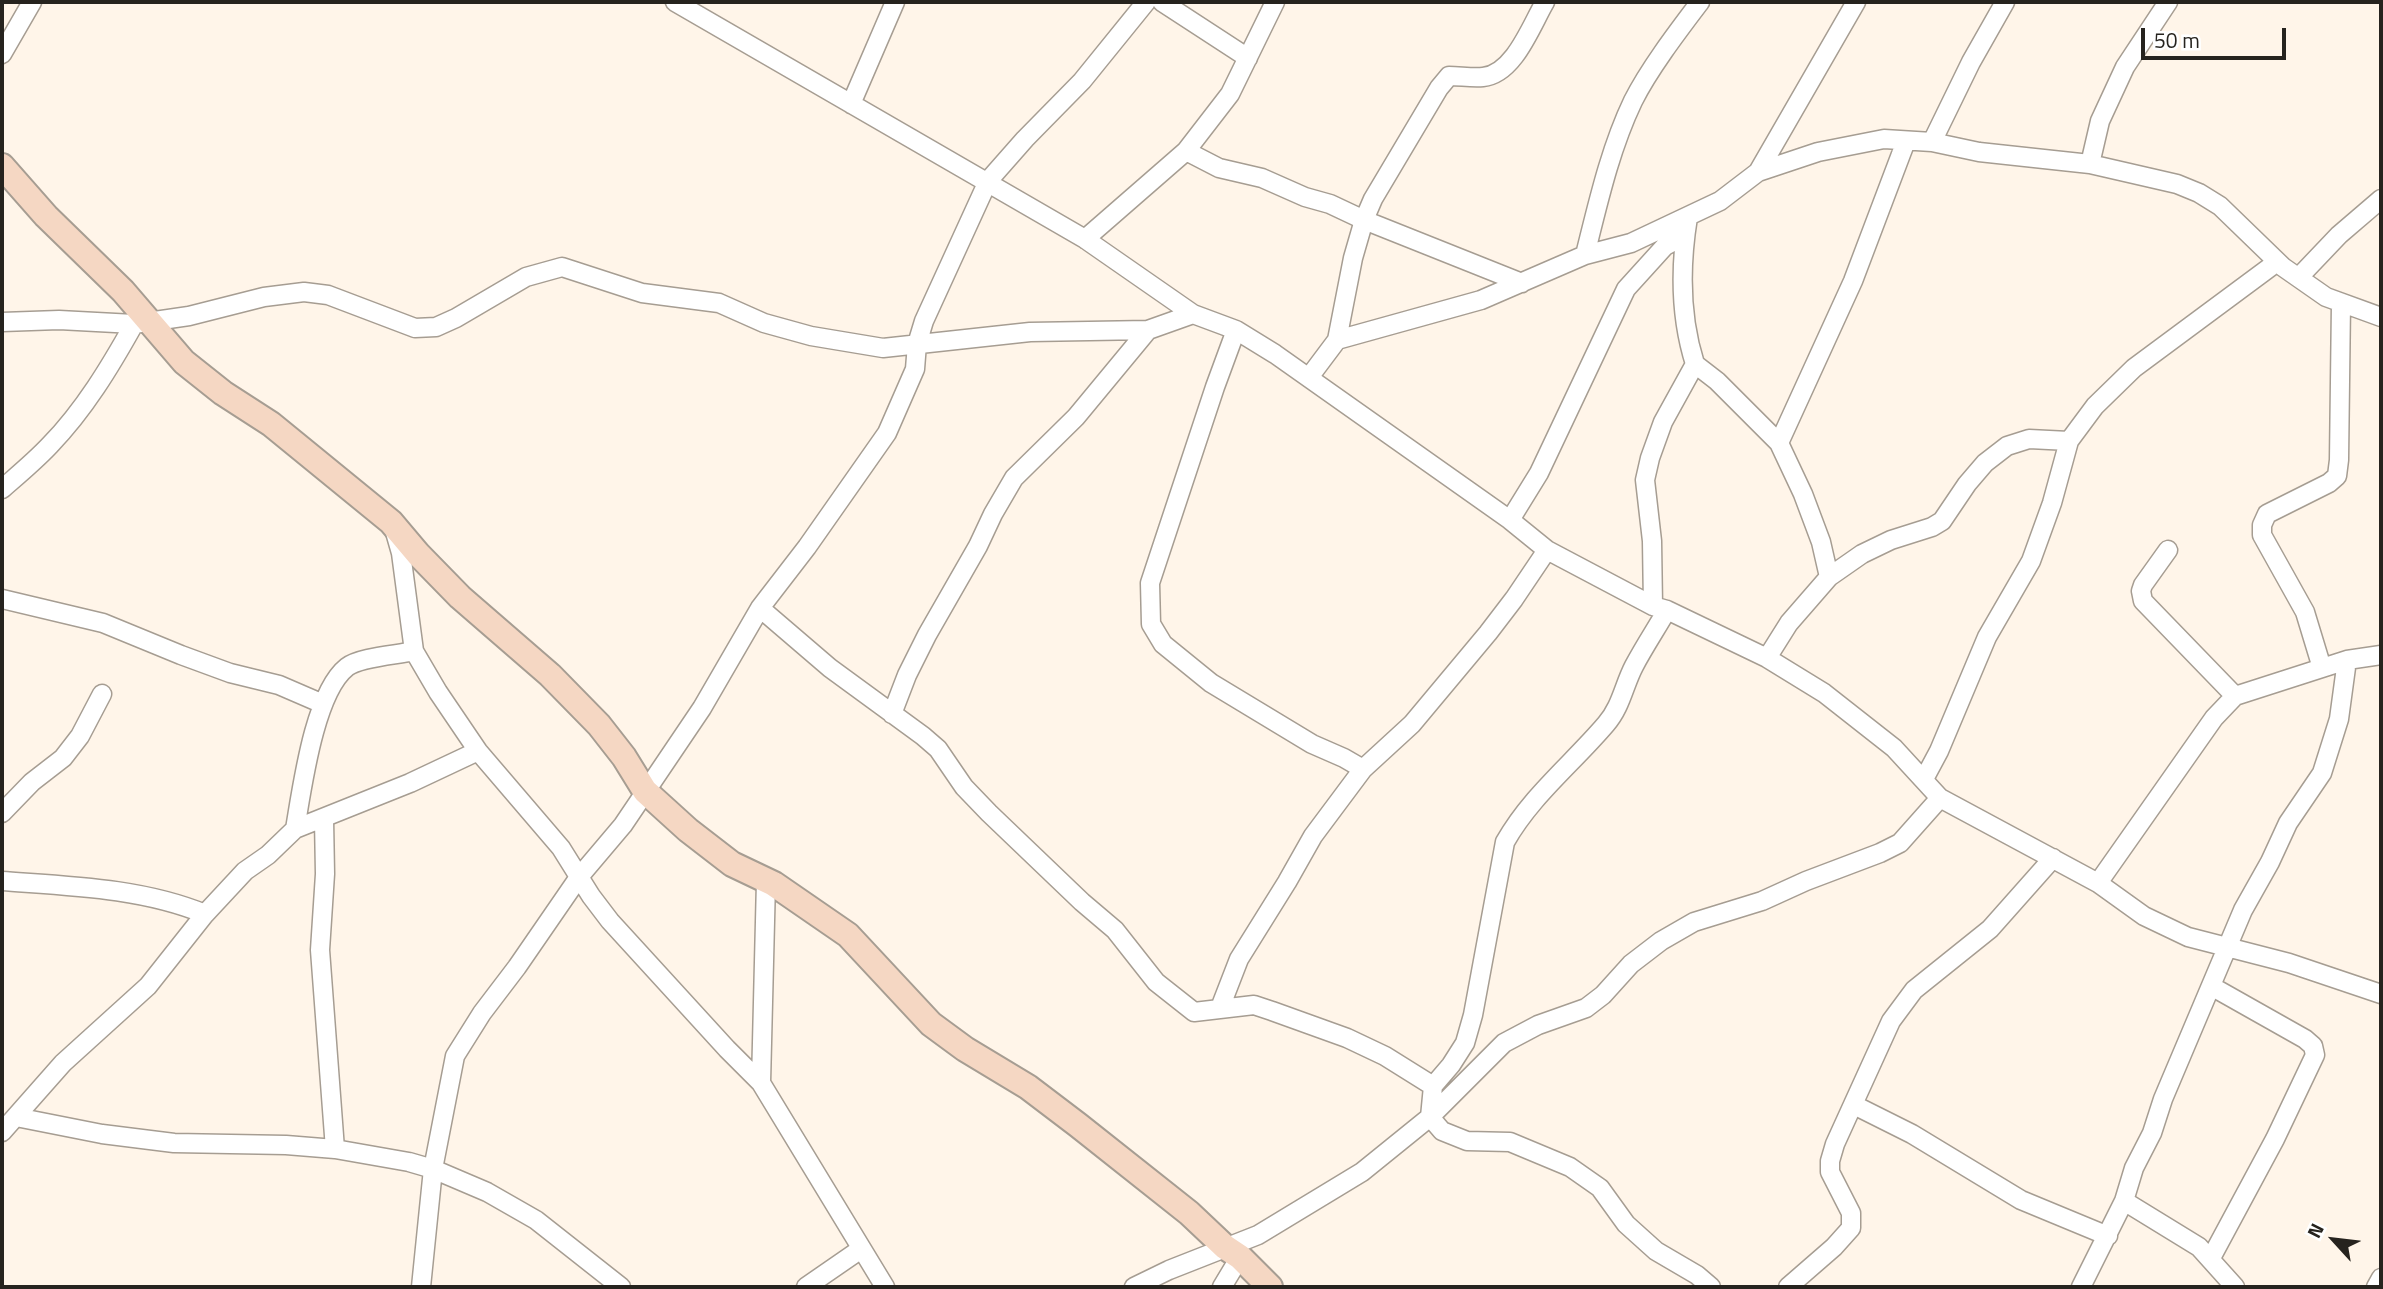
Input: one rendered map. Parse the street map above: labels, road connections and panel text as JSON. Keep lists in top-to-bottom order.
{
  "scale_bar": "50 m",
  "north": "top left"
}
